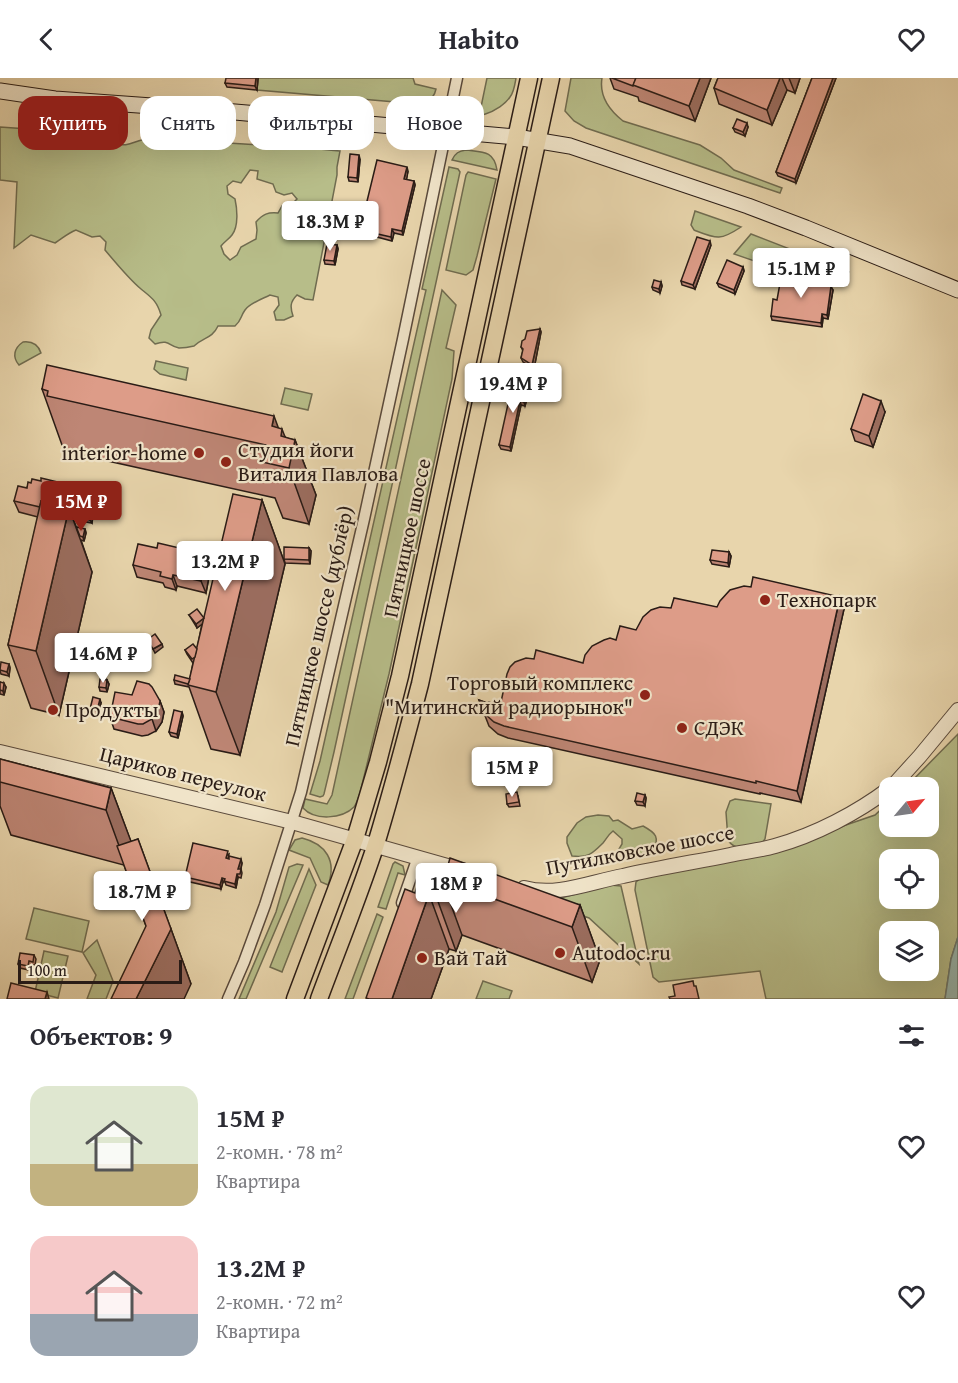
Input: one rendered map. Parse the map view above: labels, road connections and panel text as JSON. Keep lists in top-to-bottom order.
{
  "streets": {
    "main road": ["Пятницкое шоссе"],
    "street": ["Пятницкое шоссе (дублёр)", "Цариков переулок", "Путилковское шоссе"]
  },
  "crossings": [
    ["Пятницкое шоссе", "Цариков переулок"],
    ["Пятницкое шоссе (дублёр)", "Цариков переулок"]
  ],
  "places": [
    "interior-home",
    "Студия йоги Виталия Павлова",
    "Технопарк",
    "Торговый комплекс \"Митинский радиорынок\"",
    "Продукты",
    "СДЭК",
    "Autodoc.ru",
    "Вай Тай"
  ],
  "scale_bar": "100 m",
  "north": "top right",
  "page": {
    "header": "Habito",
    "chip": [
      "Купить",
      "Снять",
      "Фильтры",
      "Новое"
    ],
    "price": [
      "18.3M ₽",
      "15.1M ₽",
      "19.4M ₽",
      "15M ₽",
      "13.2M ₽",
      "14.6M ₽",
      "15M ₽",
      "18M ₽",
      "18.7M ₽"
    ],
    "scale": "100 m",
    "heading": "Объектов: 9",
    "list": [
      {
        "name": "15M ₽",
        "note": "2-комн. · 78 m² · Квартира"
      },
      {
        "name": "13.2M ₽",
        "note": "2-комн. · 72 m² · Квартира"
      }
    ]
  }
}
